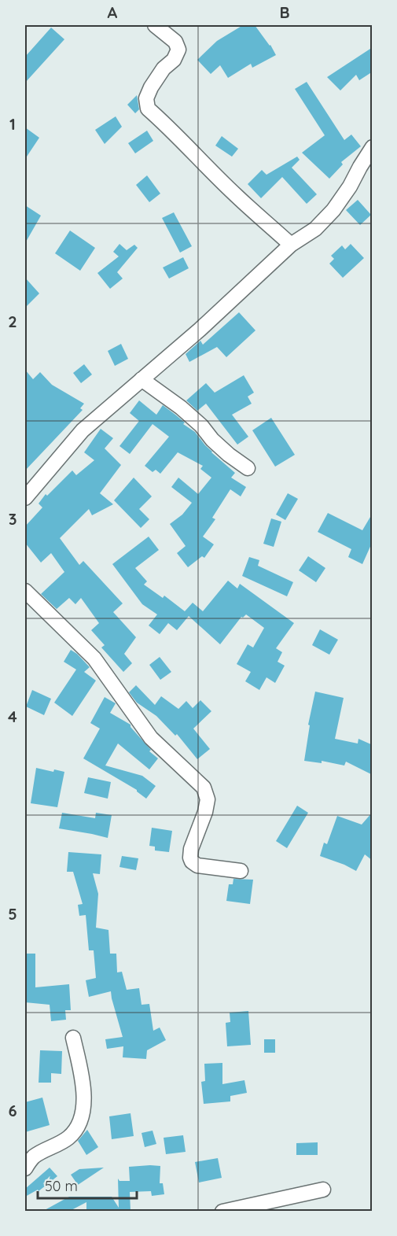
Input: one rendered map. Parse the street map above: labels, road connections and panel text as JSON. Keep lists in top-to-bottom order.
{
  "scale_bar": "50 m",
  "grid": {
    "columns": ["A", "B"],
    "rows": [
      "1",
      "2",
      "3",
      "4",
      "5",
      "6"
    ]
  }
}
